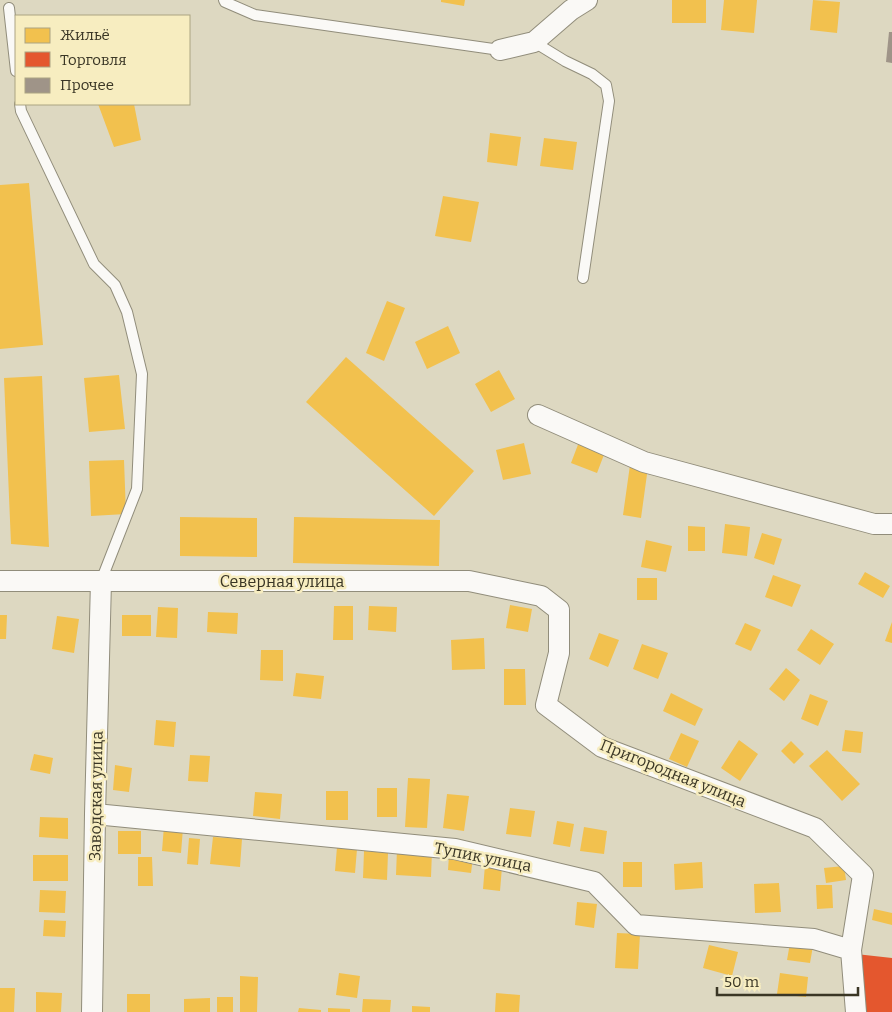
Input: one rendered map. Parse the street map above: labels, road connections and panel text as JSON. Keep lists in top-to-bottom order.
{
  "streets": {
    "street": [
      "Северная улица",
      "Пригородная улица",
      "Заводская улица",
      "Тупик улица"
    ]
  },
  "crossings": [
    ["Северная улица", "Пригородная улица"],
    ["Северная улица", "Заводская улица"],
    ["Пригородная улица", "Тупик улица"],
    ["Заводская улица", "Тупик улица"]
  ],
  "legend": ["Жильё", "Торговля", "Прочее"],
  "scale_bar": "50 m"
}
